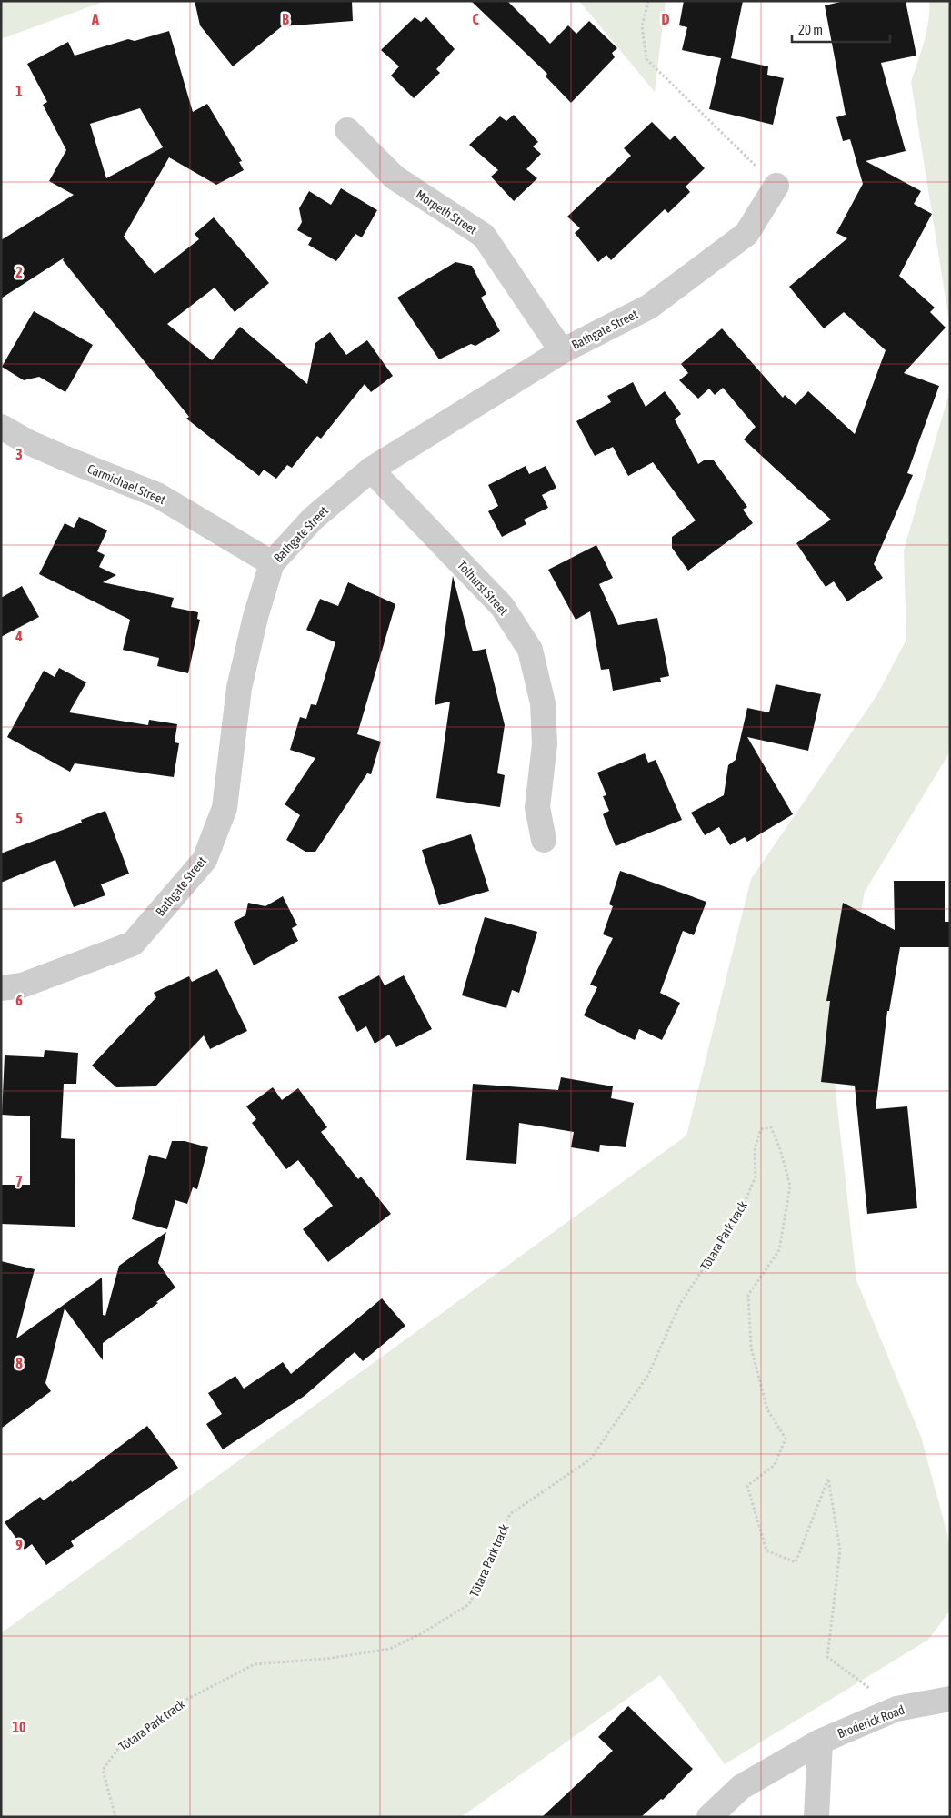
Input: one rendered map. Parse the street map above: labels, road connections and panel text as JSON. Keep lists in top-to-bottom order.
{
  "streets": {
    "street": [
      "Morpeth Street",
      "Bathgate Street",
      "Carmichael Street",
      "Tolhurst Street",
      "Broderick Road"
    ],
    "path": ["Tōtara Park track"]
  },
  "crossings": [
    ["Morpeth Street", "Bathgate Street"],
    ["Bathgate Street", "Carmichael Street"],
    ["Bathgate Street", "Tolhurst Street"],
    ["Tōtara Park track", "Broderick Road"]
  ],
  "scale_bar": "20 m",
  "grid": {
    "columns": [
      "A",
      "B",
      "C",
      "D"
    ],
    "rows": [
      "1",
      "2",
      "3",
      "4",
      "5",
      "6",
      "7",
      "8",
      "9",
      "10"
    ]
  }
}
